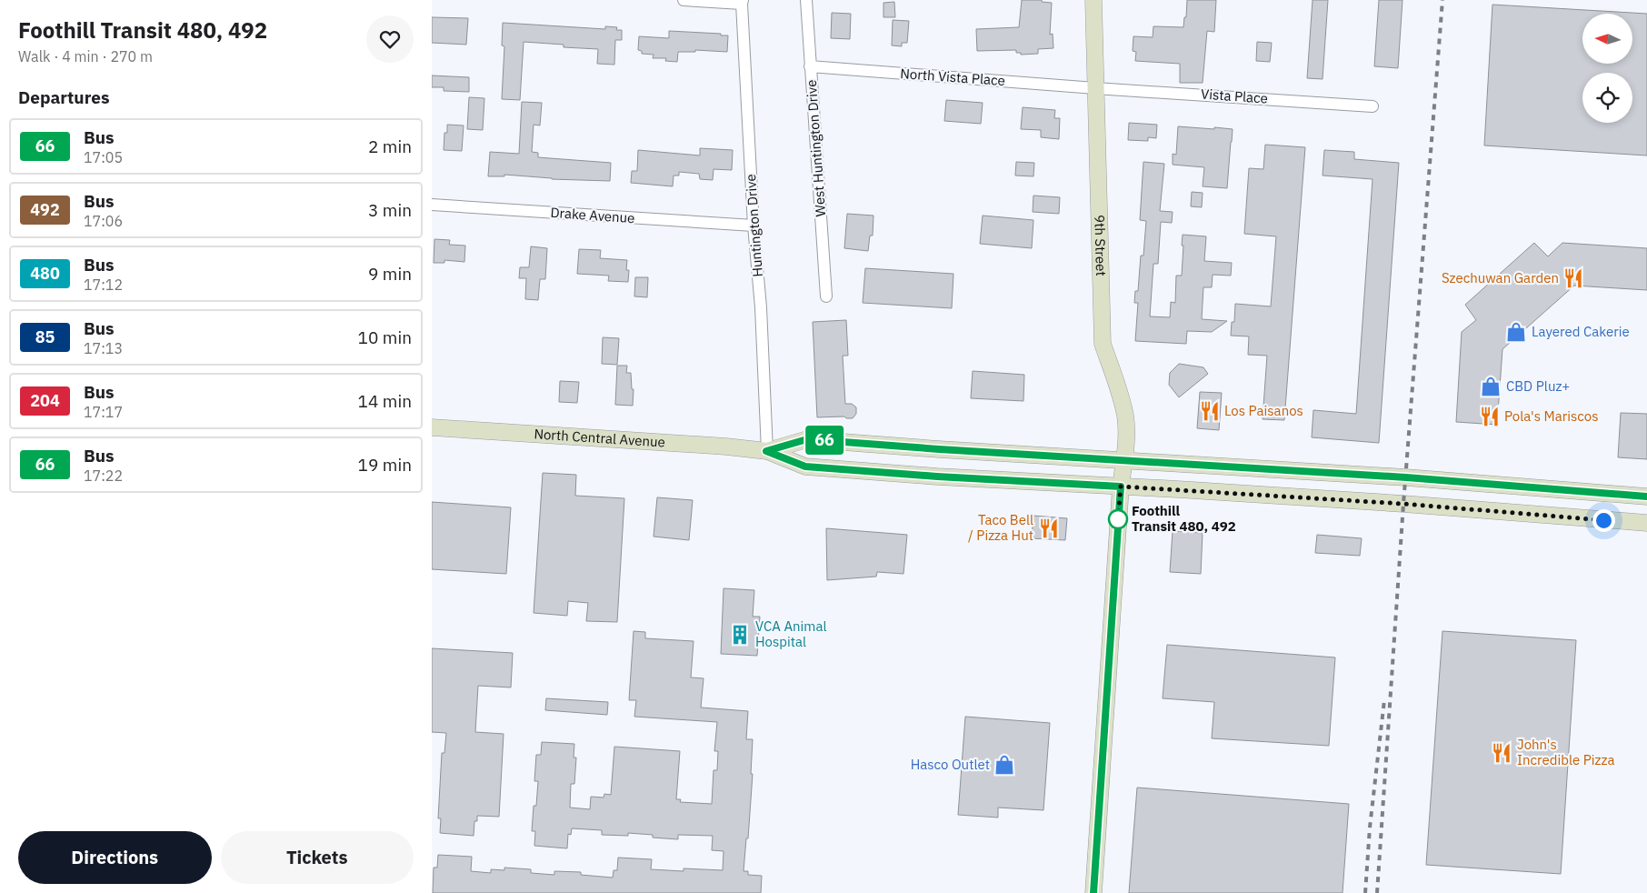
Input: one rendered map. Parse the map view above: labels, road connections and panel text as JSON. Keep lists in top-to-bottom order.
{
  "streets": {
    "main road": ["9th Street", "North Central Avenue"],
    "street": [
      "North Vista Place",
      "Vista Place",
      "West Huntington Drive",
      "Drake Avenue",
      "Huntington Drive"
    ]
  },
  "crossings": [
    ["North Vista Place", "Vista Place"],
    ["North Vista Place", "West Huntington Drive"],
    ["North Vista Place", "9th Street"],
    ["Vista Place", "9th Street"],
    ["Drake Avenue", "Huntington Drive"],
    ["Huntington Drive", "North Central Avenue"]
  ],
  "places": {
    "restaurant": [
      "Szechuwan Garden",
      "Los Paisanos",
      "Pola's Mariscos",
      "Taco Bell / Pizza Hut",
      "John's Incredible Pizza"
    ],
    "shop": ["Layered Cakerie", "CBD Pluz+", "Hasco Outlet"],
    "other": ["Foothill Transit 480, 492"],
    "building": ["VCA Animal Hospital"]
  },
  "lines": ["bus line 66"],
  "north": "left",
  "page": {
    "heading": [
      ["Foothill Transit 480, 492", "Walk · 4 min · 270 m"],
      "Departures"
    ],
    "on_map": "66",
    "list": [
      {
        "mark": "66",
        "name": "Bus",
        "note": "17:05",
        "value": "2 min"
      },
      {
        "mark": "492",
        "name": "Bus",
        "note": "17:06",
        "value": "3 min"
      },
      {
        "mark": "480",
        "name": "Bus",
        "note": "17:12",
        "value": "9 min"
      },
      {
        "mark": "85",
        "name": "Bus",
        "note": "17:13",
        "value": "10 min"
      },
      {
        "mark": "204",
        "name": "Bus",
        "note": "17:17",
        "value": "14 min"
      },
      {
        "mark": "66",
        "name": "Bus",
        "note": "17:22",
        "value": "19 min"
      }
    ],
    "buttons": ["Directions", "Tickets"]
  }
}
